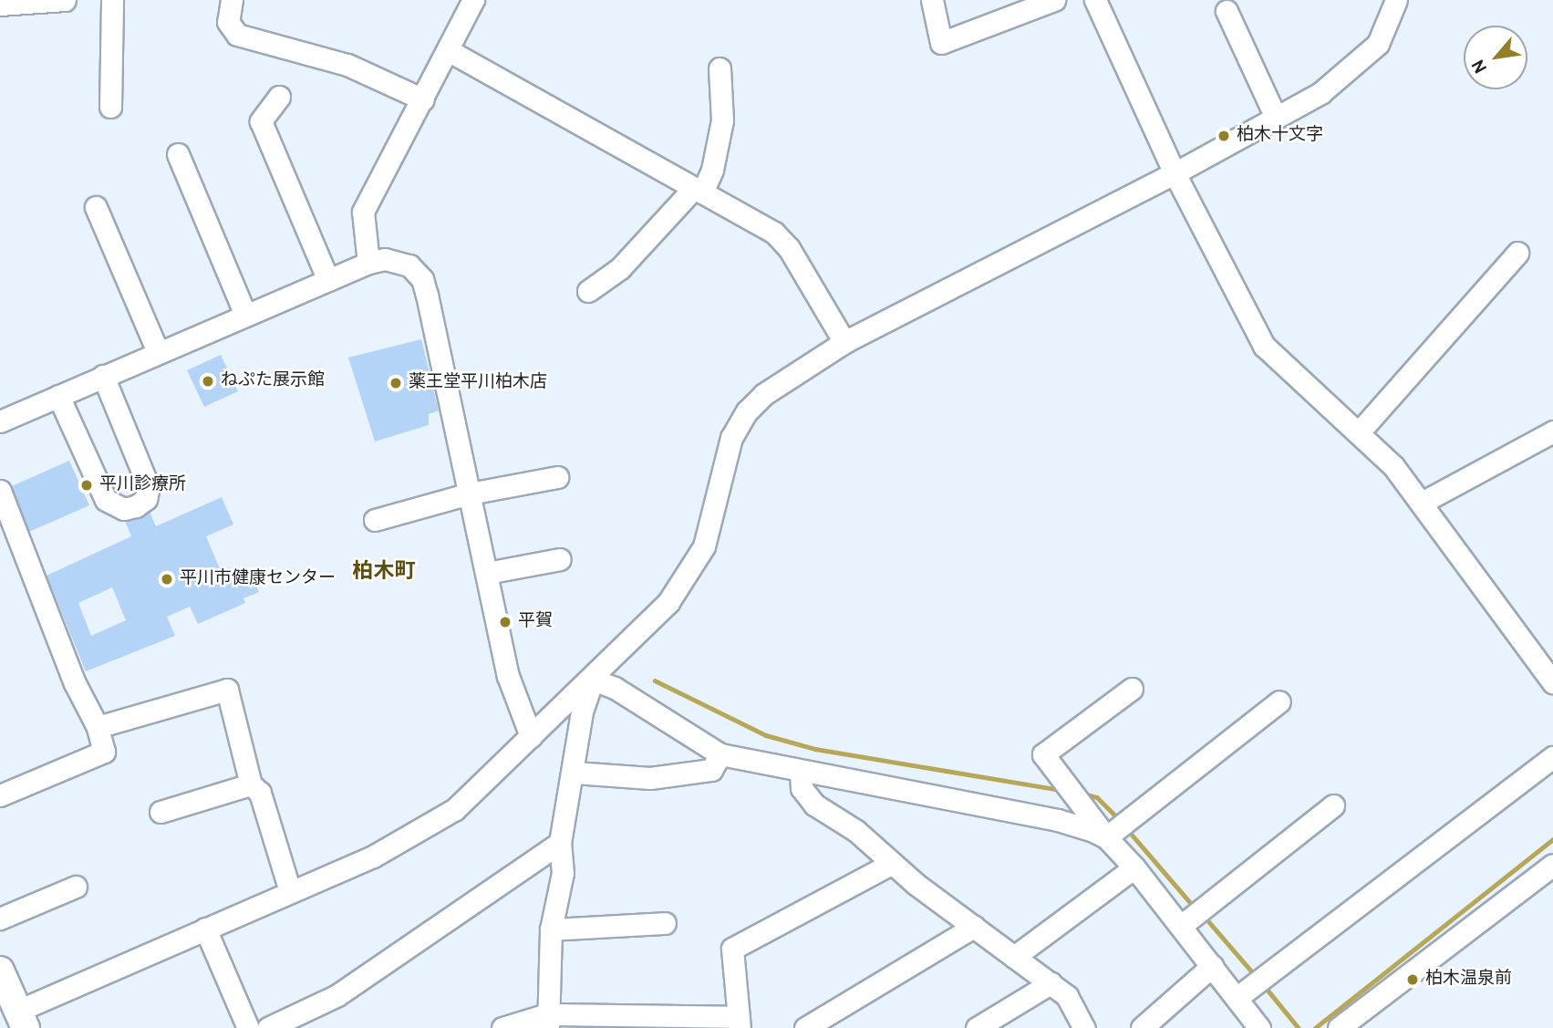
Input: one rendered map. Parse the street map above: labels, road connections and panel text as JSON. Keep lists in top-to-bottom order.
{
  "districts": ["柏木町"],
  "places": [
    "柏木十文字",
    "ねぷた展示館",
    "薬王堂平川柏木店",
    "平川診療所",
    "平川市健康センター",
    "平賀",
    "柏木温泉前"
  ],
  "north": "bottom left"
}
